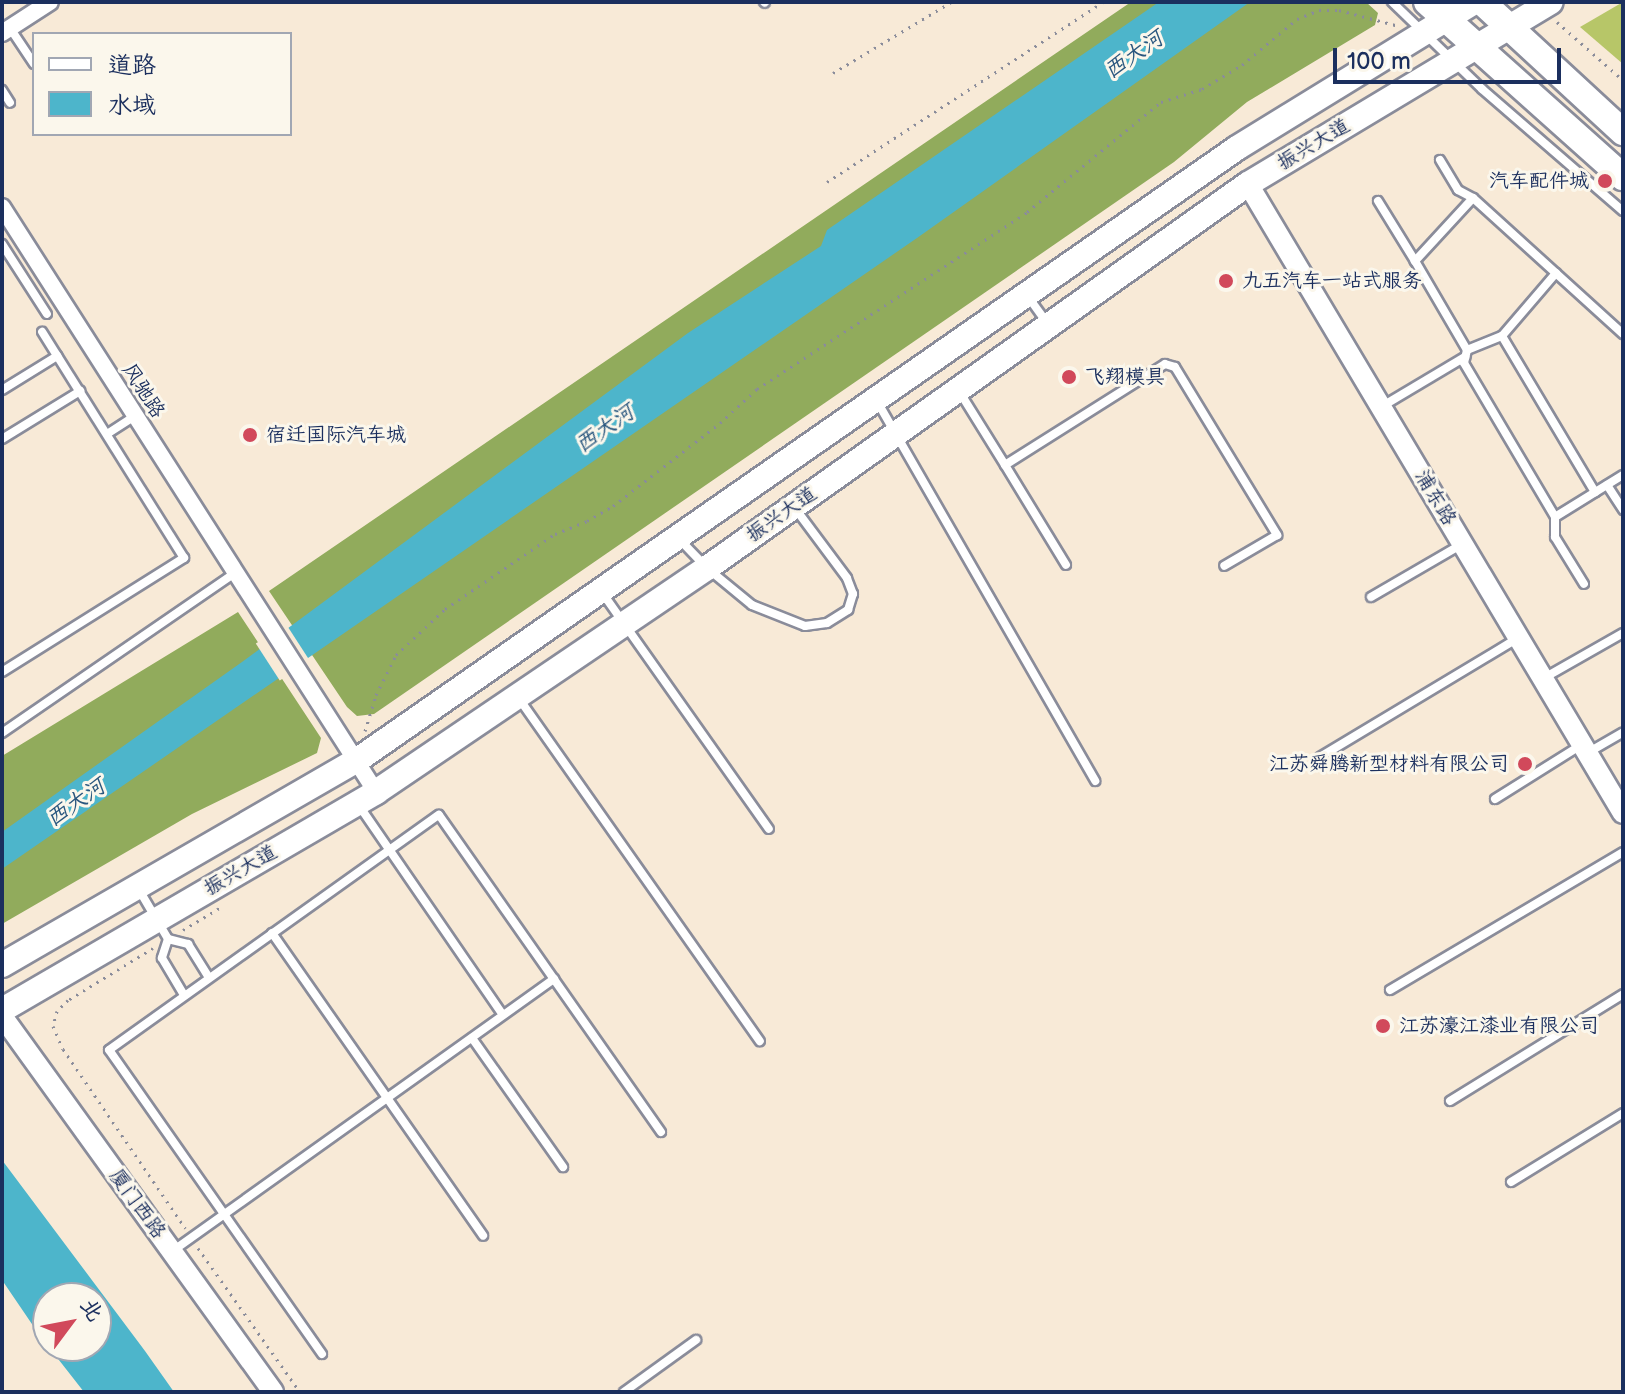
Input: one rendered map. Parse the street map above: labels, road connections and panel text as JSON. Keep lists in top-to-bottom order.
{
  "streets": {
    "main road": ["振兴大道"],
    "street": ["风驰路", "浦东路", "厦门西路"]
  },
  "crossings": [
    ["振兴大道", "风驰路"],
    ["振兴大道", "浦东路"],
    ["振兴大道", "厦门西路"]
  ],
  "water": ["西大河"],
  "places": [
    "汽车配件城",
    "九五汽车一站式服务",
    "飞翔模具",
    "宿迁国际汽车城",
    "江苏舜腾新型材料有限公司",
    "江苏濠江漆业有限公司"
  ],
  "legend": ["道路", "水域"],
  "scale_bar": "100 m",
  "north": "top right"
}
